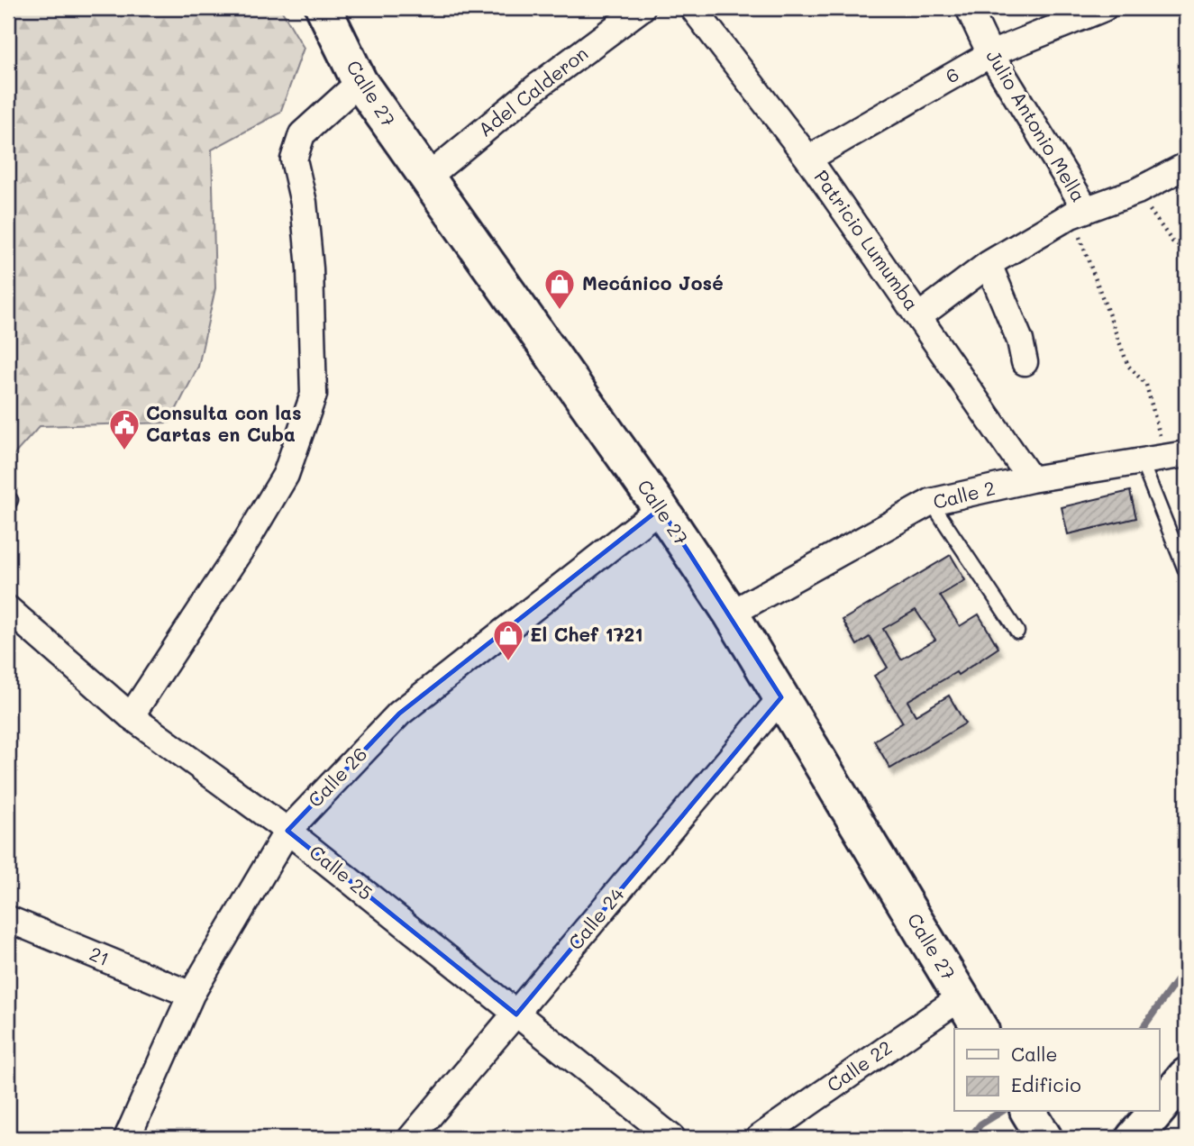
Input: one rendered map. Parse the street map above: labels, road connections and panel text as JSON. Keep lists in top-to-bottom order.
{
  "streets": {
    "main road": ["Calle 27"],
    "street": [
      "6",
      "Adel Calderon",
      "Julio Antonio Mella",
      "Patricio Lumumba",
      "Calle 2",
      "Calle 26",
      "Calle 25",
      "Calle 24",
      "21",
      "Calle 22"
    ]
  },
  "crossings": [
    ["6", "Julio Antonio Mella"],
    ["6", "Patricio Lumumba"],
    ["Adel Calderon", "Calle 27"],
    ["Calle 27", "Calle 2"],
    ["Calle 27", "Calle 26"],
    ["Calle 27", "Calle 24"],
    ["Calle 27", "Calle 22"],
    ["Patricio Lumumba", "Calle 2"],
    ["Calle 26", "Calle 25"],
    ["Calle 26", "21"],
    ["Calle 25", "Calle 24"]
  ],
  "places": {
    "shop": ["Mecánico José", "El Chef 1721"],
    "public building": ["Consulta con las Cartas en Cuba"]
  },
  "legend": ["Calle", "Edificio"]
}
